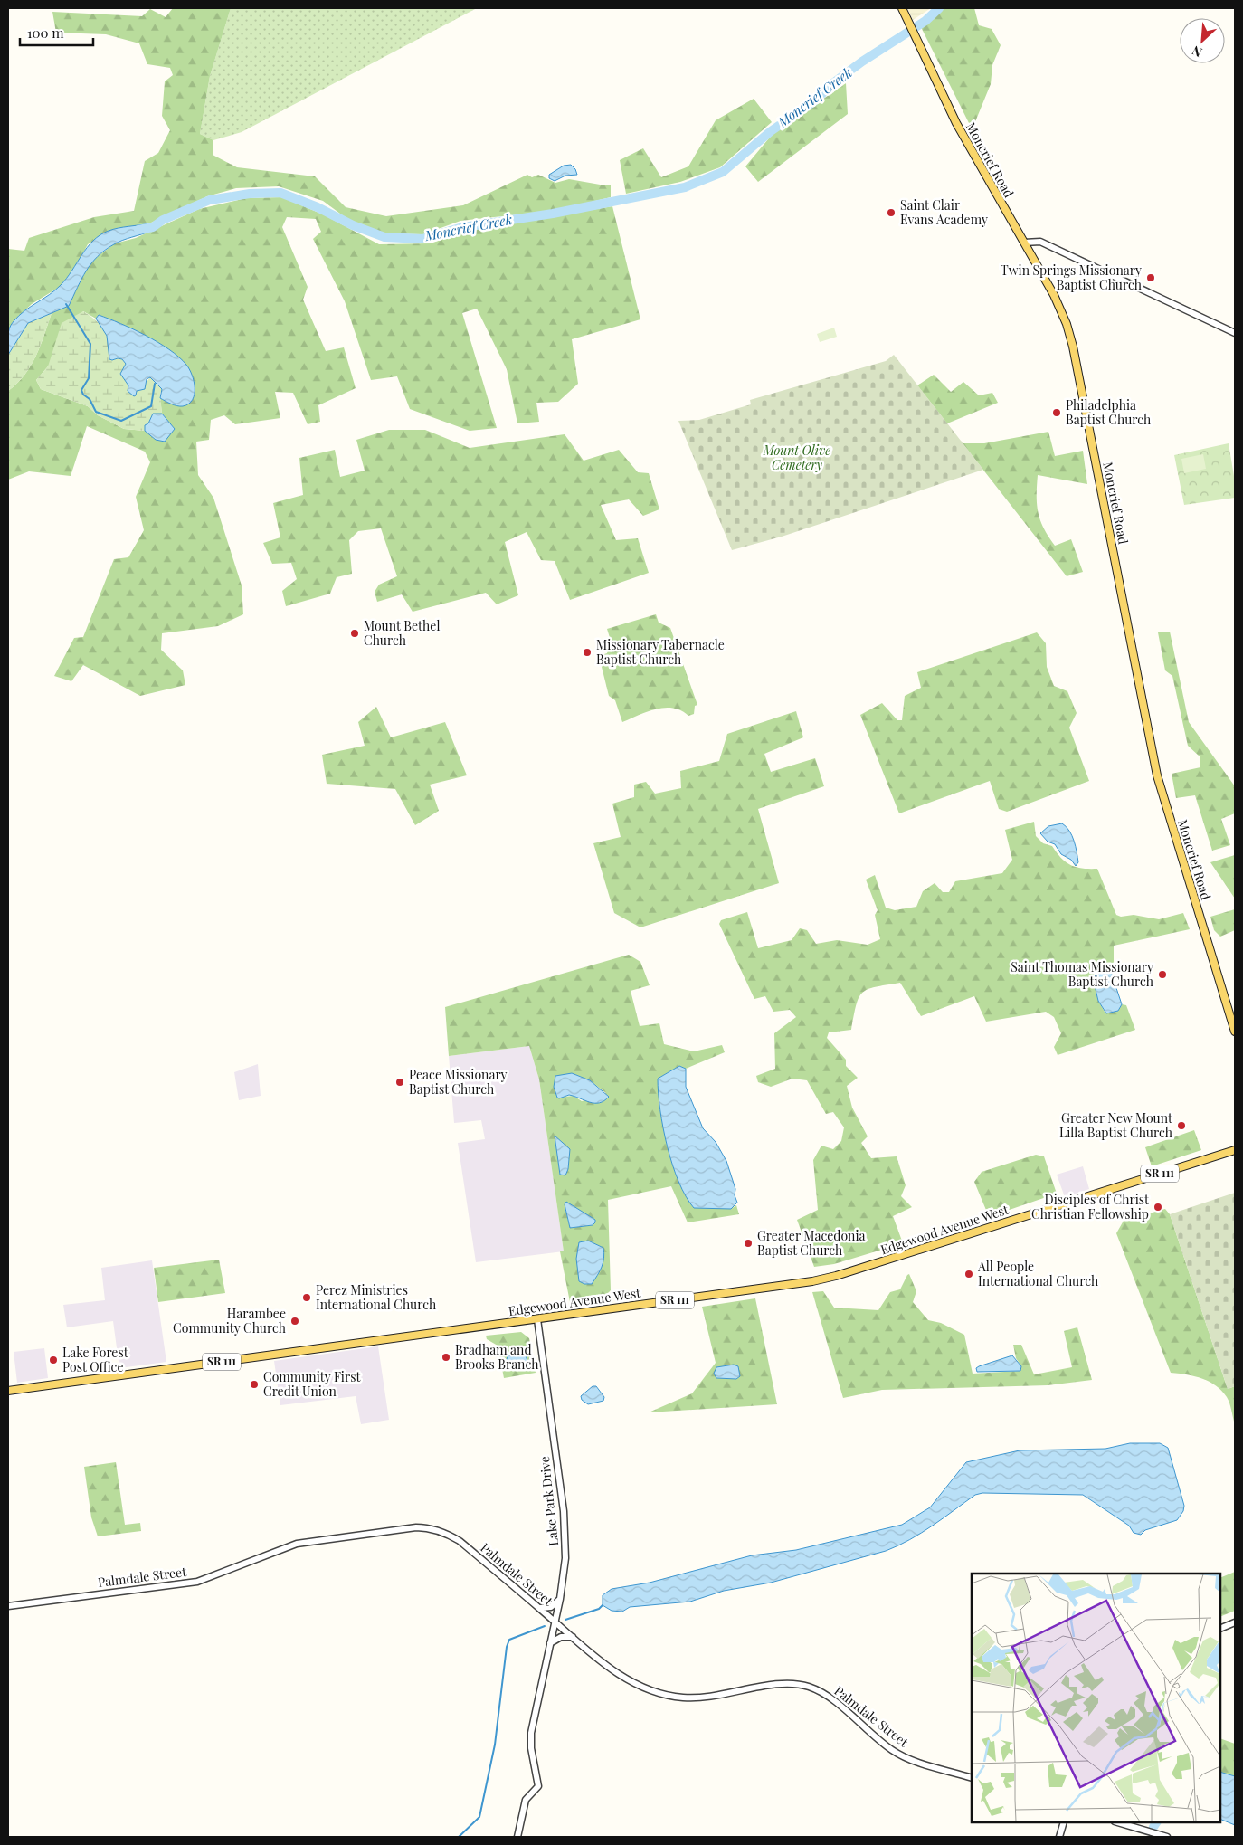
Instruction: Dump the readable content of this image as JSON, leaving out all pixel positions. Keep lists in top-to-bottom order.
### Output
{
  "streets": {
    "main road": ["Moncrief Road", "SR 111", "Edgewood Avenue West"],
    "street": ["Lake Park Drive", "Palmdale Street"]
  },
  "crossings": [
    ["Edgewood Avenue West", "Lake Park Drive"],
    ["Lake Park Drive", "Palmdale Street"]
  ],
  "water": ["Moncrief Creek"],
  "parks": ["Mount Olive Cemetery"],
  "places": [
    "Saint Clair Evans Academy",
    "Twin Springs Missionary Baptist Church",
    "Philadelphia Baptist Church",
    "Mount Bethel Church",
    "Missionary Tabernacle Baptist Church",
    "Saint Thomas Missionary Baptist Church",
    "Peace Missionary Baptist Church",
    "Greater New Mount Lilla Baptist Church",
    "Disciples of Christ Christian Fellowship",
    "Greater Macedonia Baptist Church",
    "All People International Church",
    "Perez Ministries International Church",
    "Harambee Community Church",
    "Bradham and Brooks Branch",
    "Lake Forest Post Office",
    "Community First Credit Union"
  ],
  "scale_bar": "100 m",
  "north": "bottom left"
}
